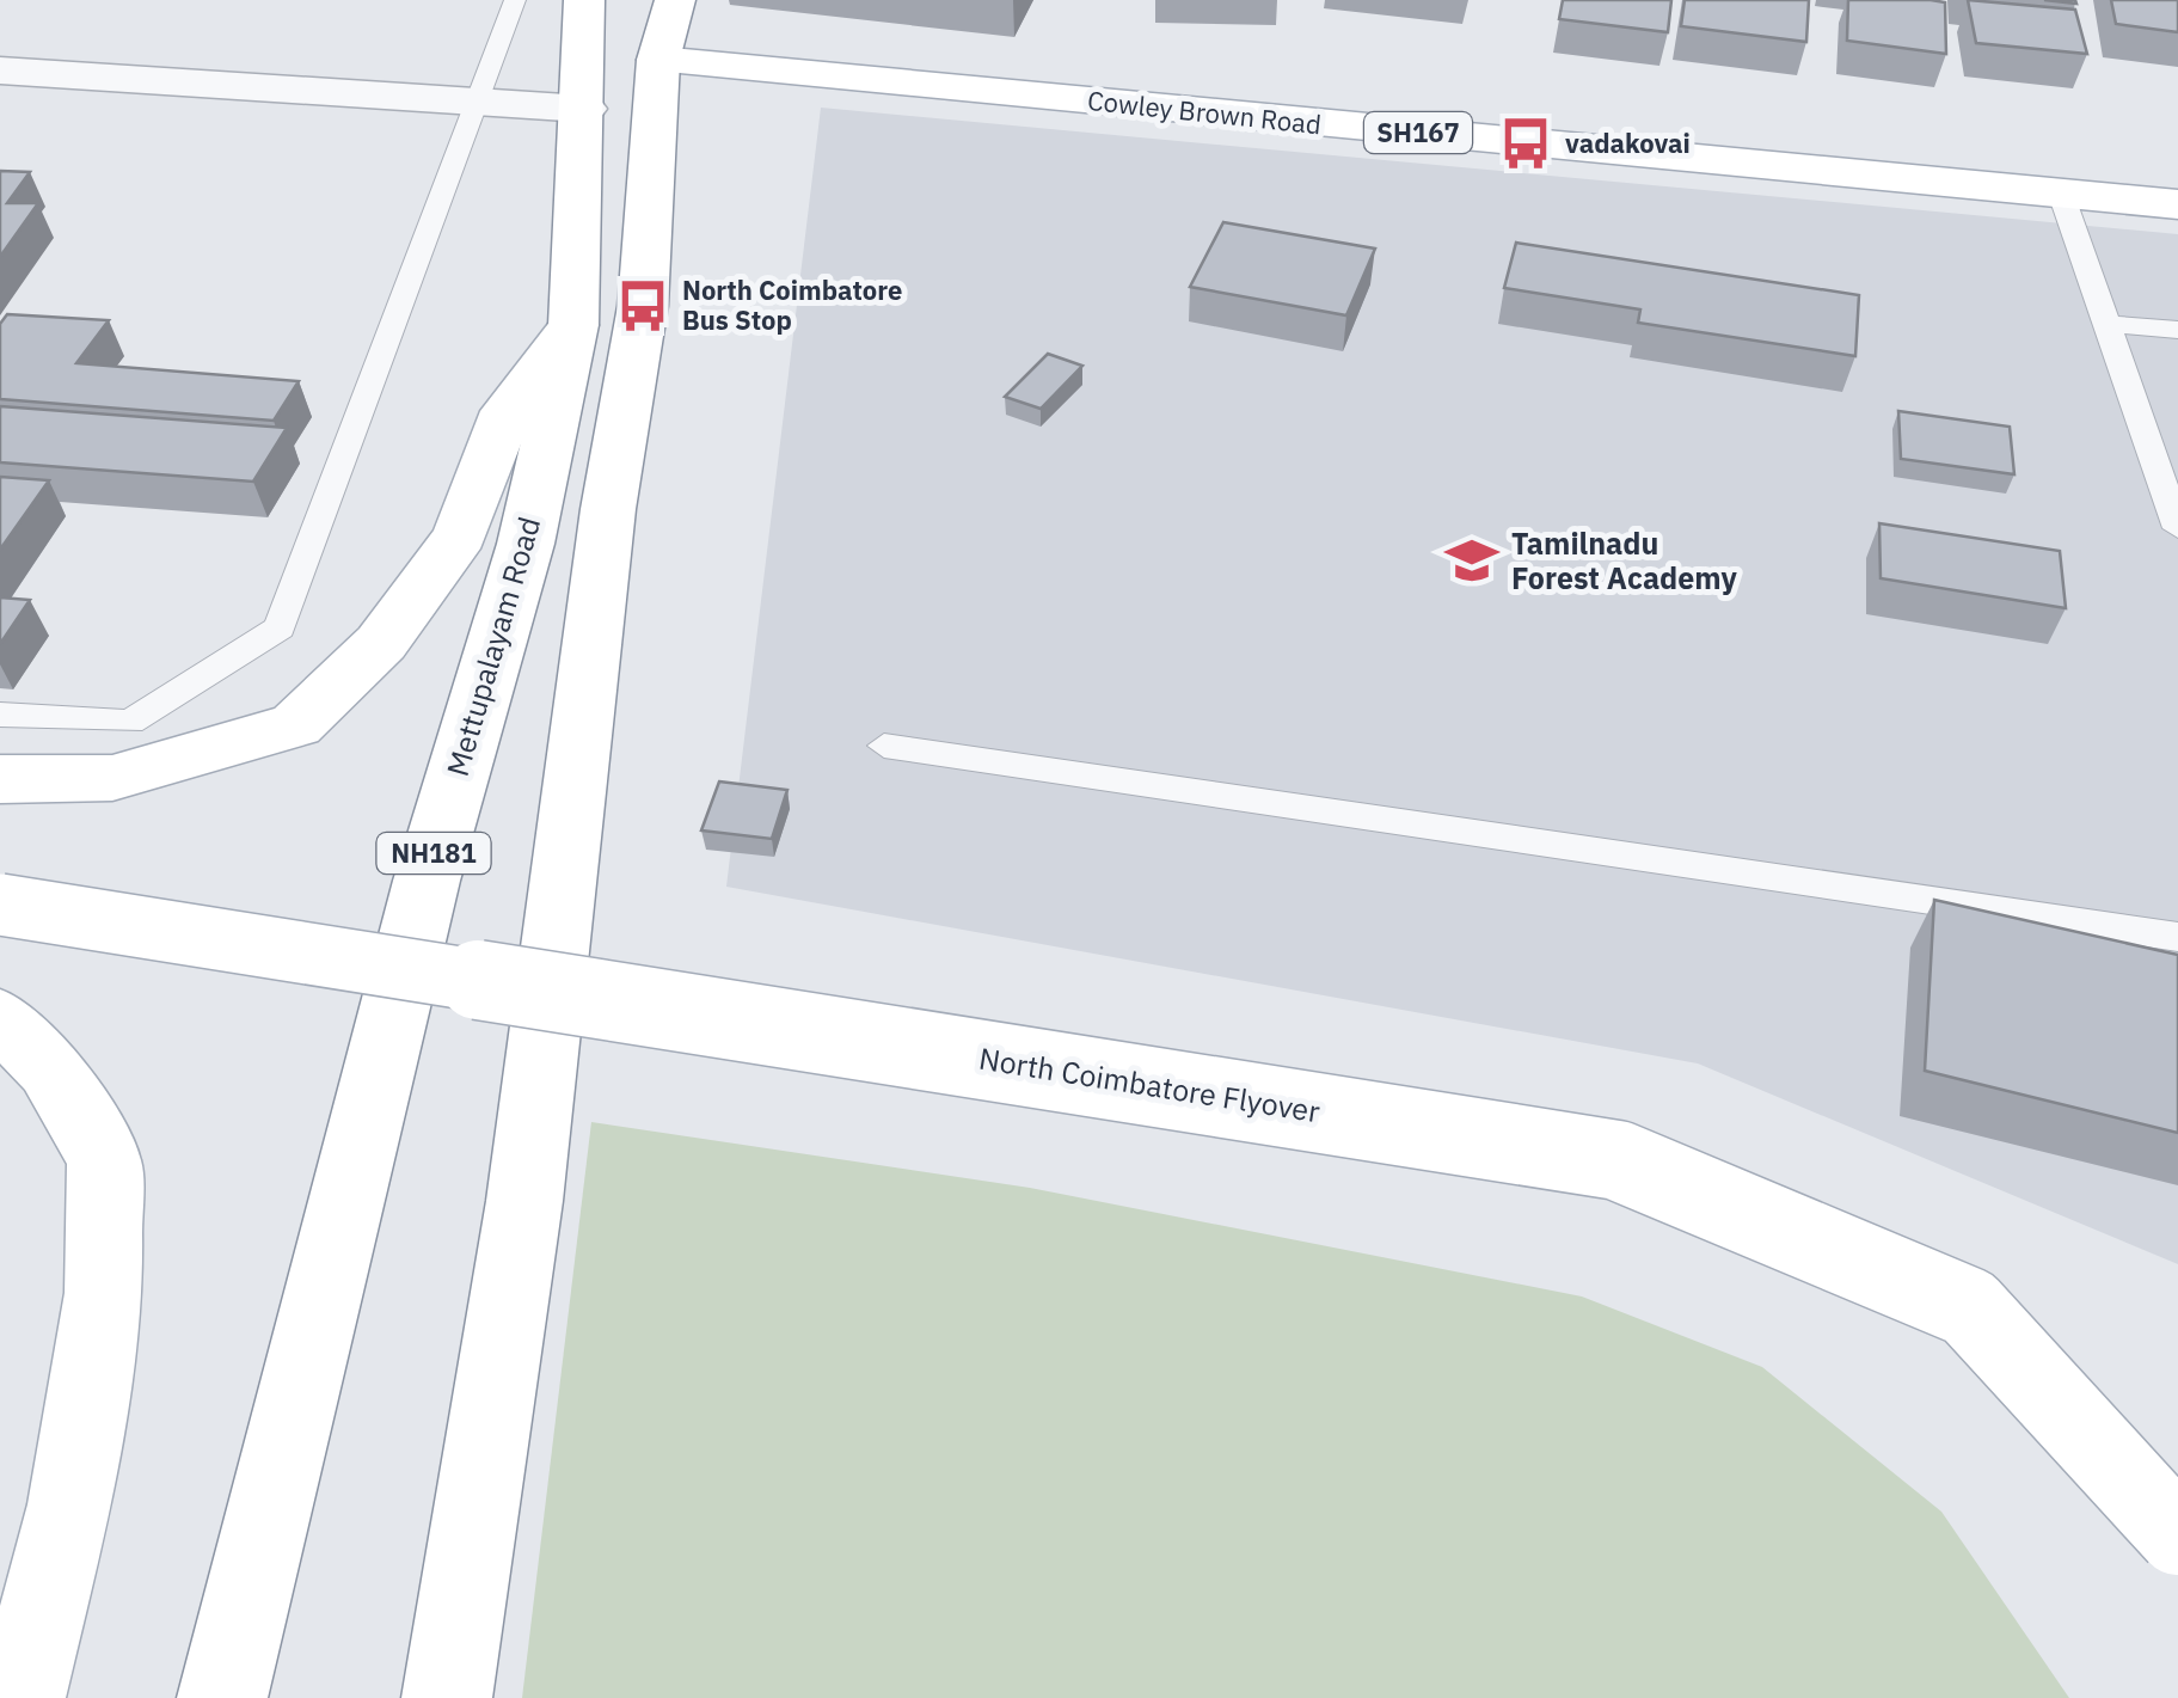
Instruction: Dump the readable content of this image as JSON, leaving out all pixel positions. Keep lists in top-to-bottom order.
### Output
{
  "streets": {
    "main road": [
      "Cowley Brown Road",
      "SH167",
      "Mettupalayam Road",
      "NH181",
      "North Coimbatore Flyover"
    ]
  },
  "places": {
    "bus stop": ["vadakovai", "North Coimbatore Bus Stop"],
    "school or university": ["Tamilnadu Forest Academy"]
  }
}
